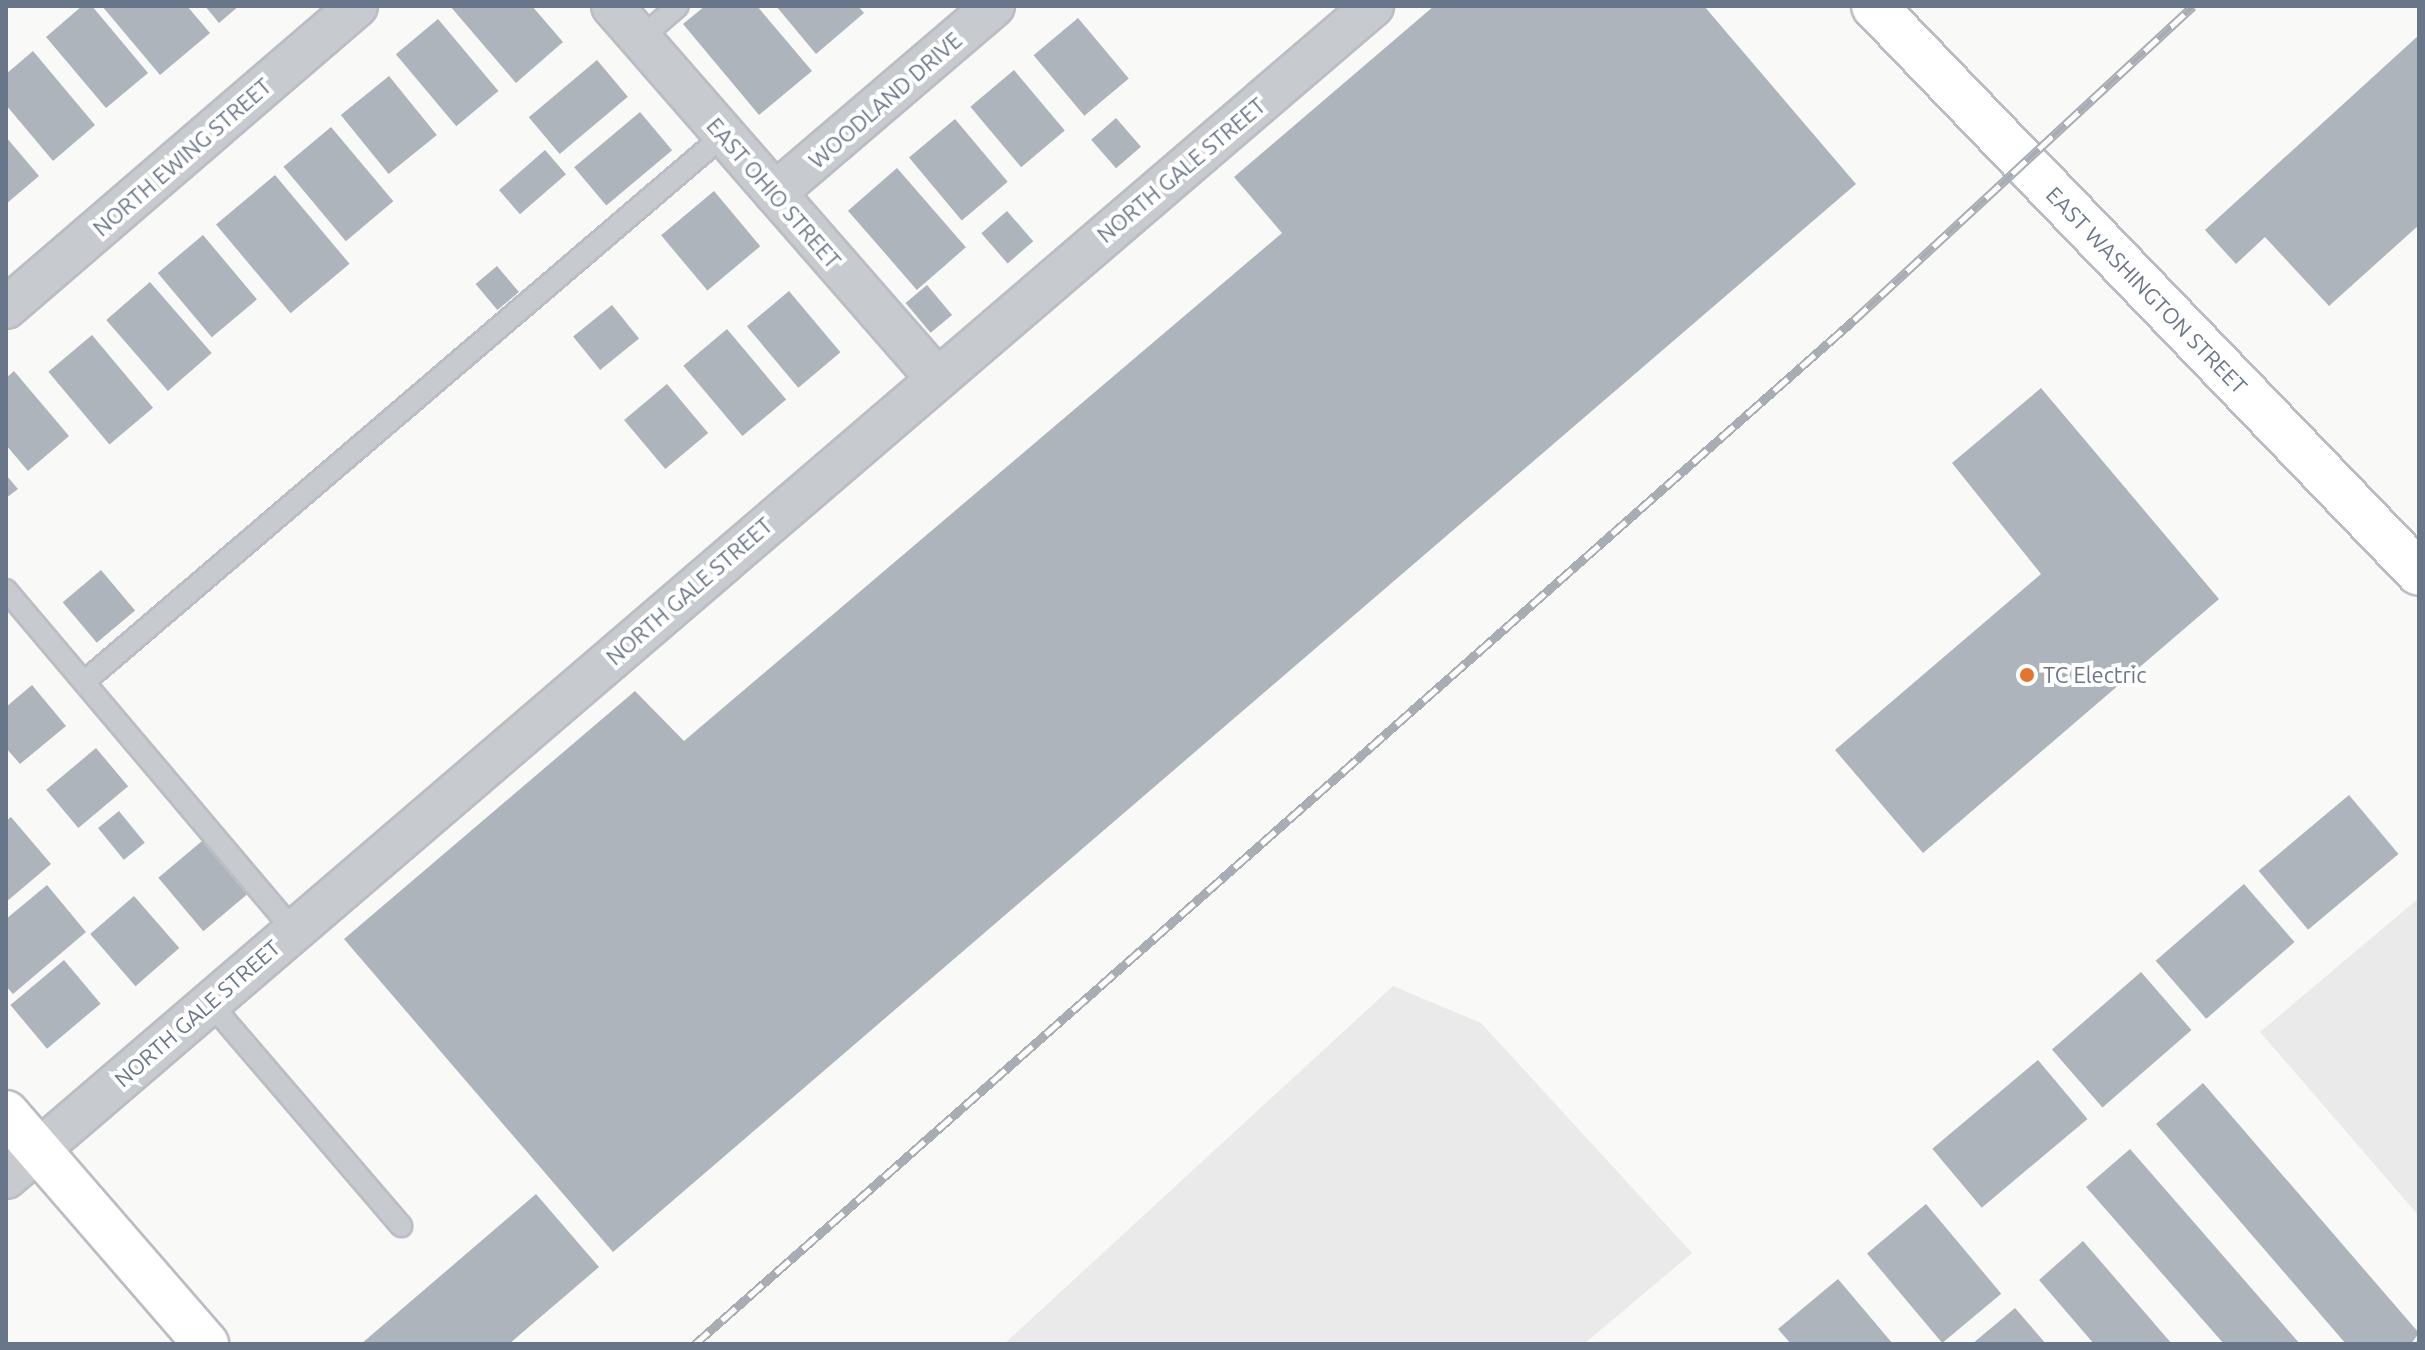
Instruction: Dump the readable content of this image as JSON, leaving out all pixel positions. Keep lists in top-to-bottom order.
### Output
{
  "streets": {
    "main road": ["EAST WASHINGTON STREET"],
    "street": [
      "WOODLAND DRIVE",
      "NORTH EWING STREET",
      "NORTH GALE STREET",
      "EAST OHIO STREET"
    ]
  },
  "crossings": [
    ["WOODLAND DRIVE", "EAST OHIO STREET"],
    ["NORTH GALE STREET", "EAST OHIO STREET"]
  ],
  "places": ["TC Electric"]
}
